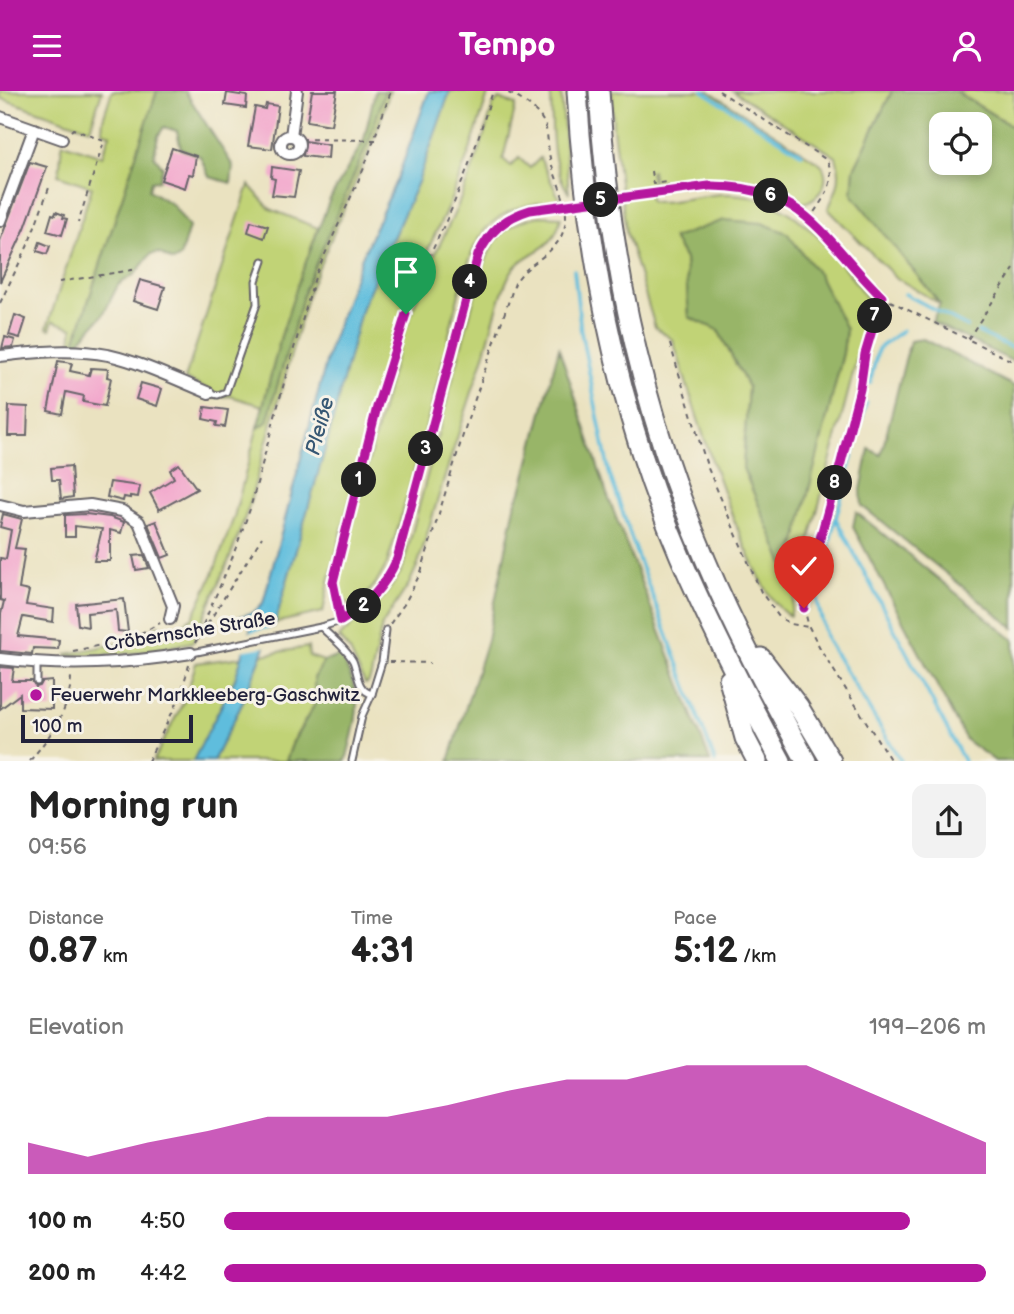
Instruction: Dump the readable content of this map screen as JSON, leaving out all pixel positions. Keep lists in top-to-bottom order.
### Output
{
  "streets": {
    "street": ["Cröbernsche Straße"]
  },
  "water": ["Pleiße"],
  "places": ["Feuerwehr Markkleeberg-Gaschwitz"],
  "scale_bar": "100 m",
  "page": {
    "header": "Tempo",
    "pins": [
      "6",
      "5",
      "4",
      "7",
      "3",
      "1",
      "8",
      "2"
    ],
    "scale": "100 m",
    "heading": ["Morning run", "09:56"],
    "stats": [
      ["Distance", "0.87 km"],
      ["Time", "4:31"],
      ["Pace", "5:12 /km"]
    ],
    "chart": ["Elevation", "199–206 m"],
    "list": [
      {
        "name": "100 m",
        "note": "4:50"
      },
      {
        "name": "200 m",
        "note": "4:42"
      }
    ]
  }
}
